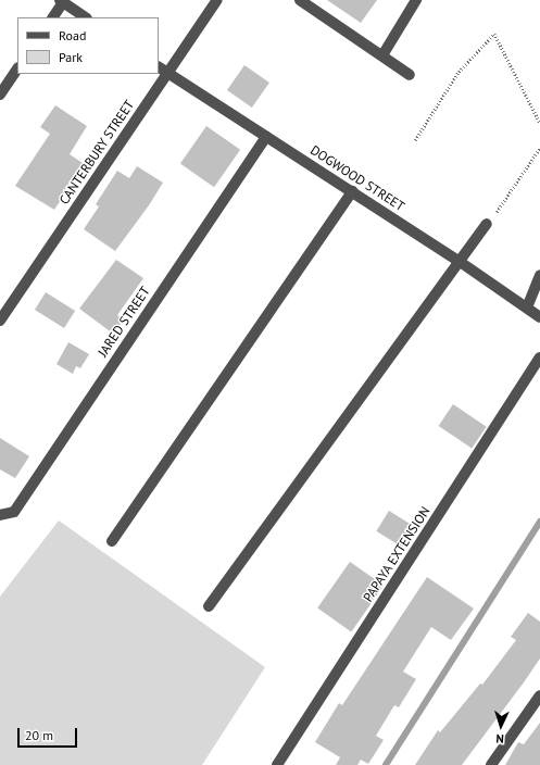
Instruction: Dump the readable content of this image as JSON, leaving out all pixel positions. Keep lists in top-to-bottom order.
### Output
{
  "streets": {
    "street": [
      "CANTERBURY STREET",
      "DOGWOOD STREET",
      "JARED STREET",
      "PAPAYA EXTENSION"
    ]
  },
  "crossings": [
    ["CANTERBURY STREET", "DOGWOOD STREET"],
    ["DOGWOOD STREET", "JARED STREET"]
  ],
  "legend": ["Road", "Park"],
  "scale_bar": "20 m",
  "north": "bottom"
}
